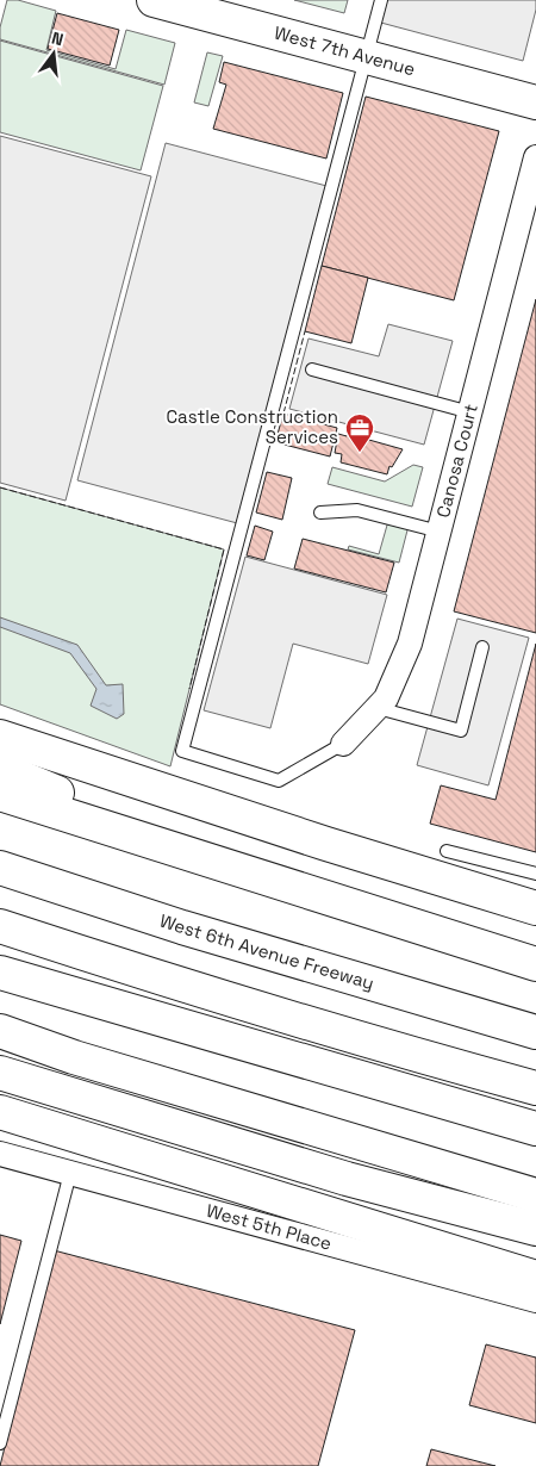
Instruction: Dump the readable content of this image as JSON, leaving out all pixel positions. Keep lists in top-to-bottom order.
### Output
{
  "streets": {
    "main road": ["West 7th Avenue", "West 6th Avenue Freeway"],
    "street": ["Canosa Court", "West 5th Place"]
  },
  "places": {
    "office": ["Castle Construction Services"]
  },
  "north": "top"
}
